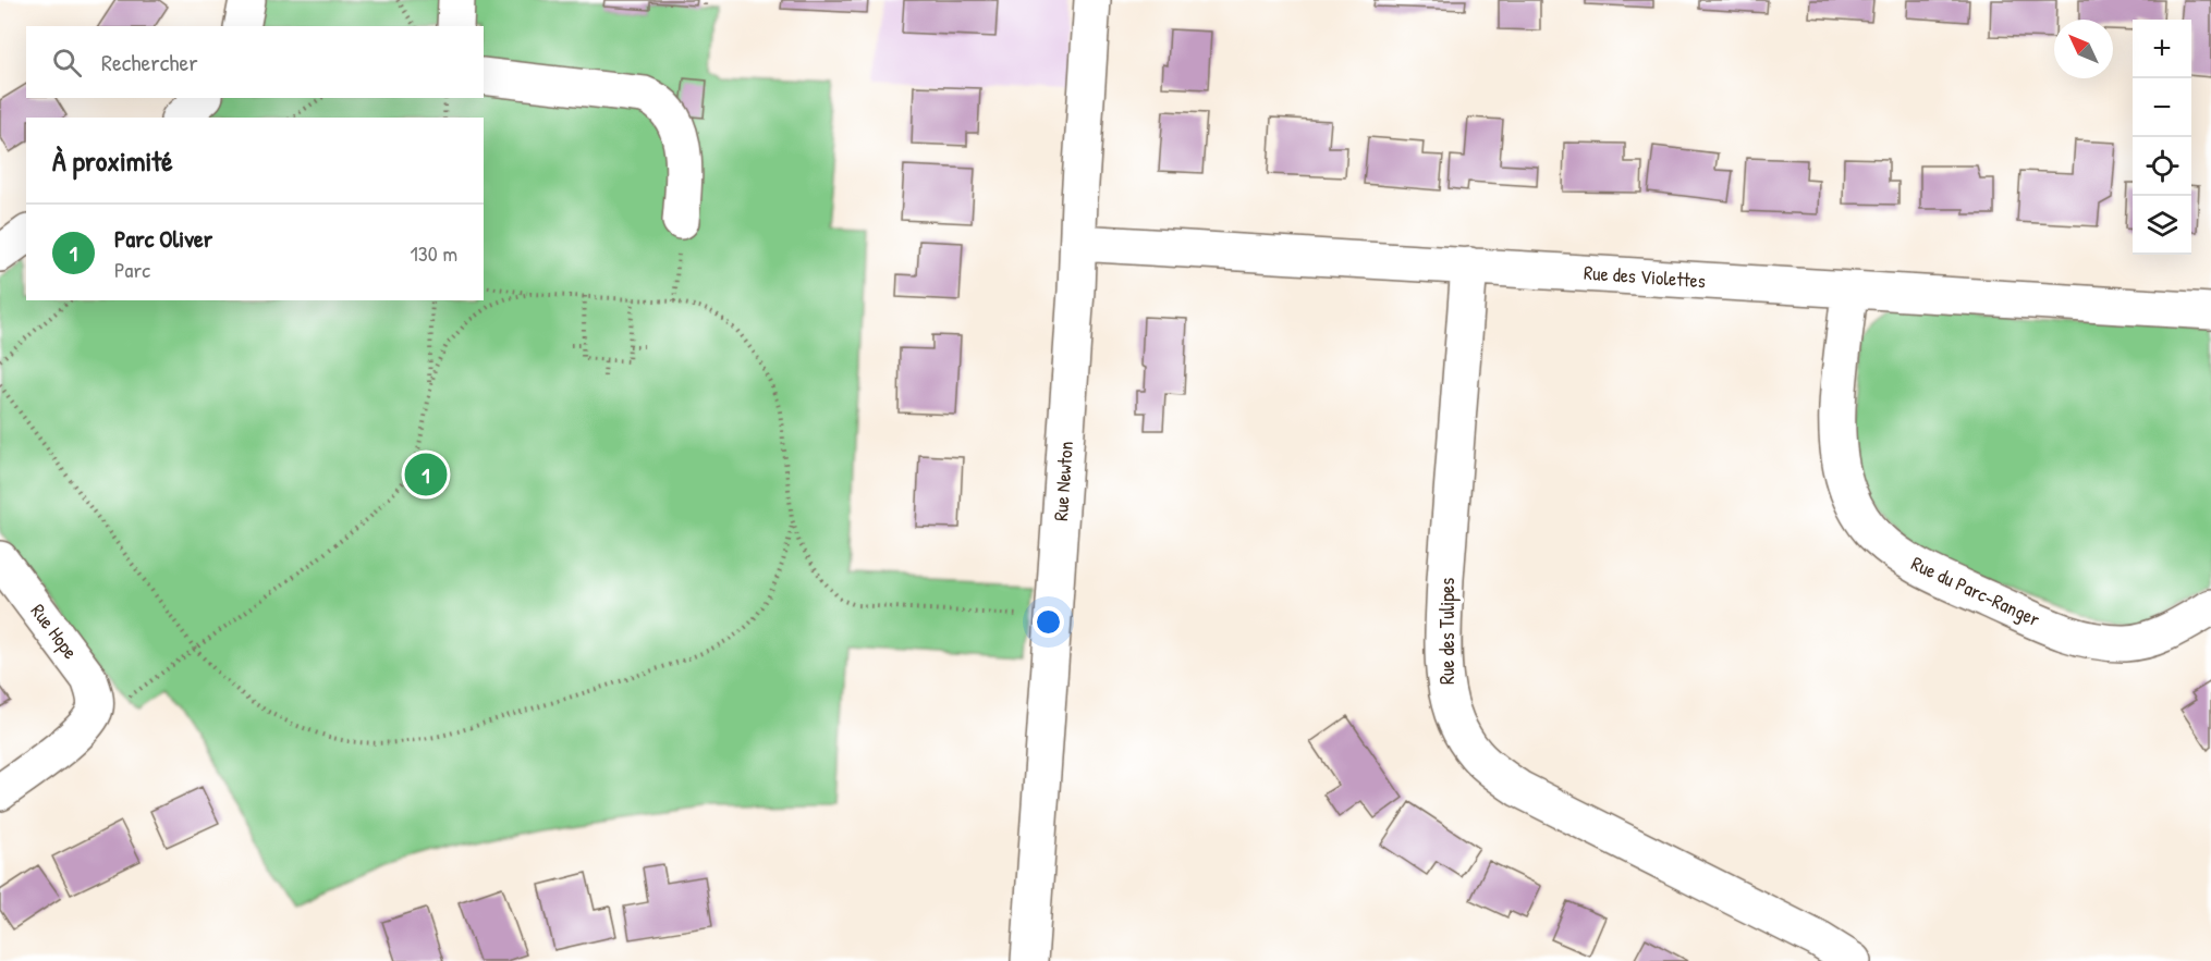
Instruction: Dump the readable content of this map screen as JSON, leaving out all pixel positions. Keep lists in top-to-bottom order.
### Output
{
  "streets": {
    "street": [
      "Rue des Violettes",
      "Rue Newton",
      "Rue du Parc-Ranger",
      "Rue Hope",
      "Rue des Tulipes"
    ]
  },
  "crossings": [
    ["Rue des Violettes", "Rue Newton"],
    ["Rue des Violettes", "Rue du Parc-Ranger"],
    ["Rue des Violettes", "Rue des Tulipes"]
  ],
  "north": "top left",
  "page": {
    "map_buttons": ["+", "−"],
    "search": "Rechercher",
    "heading": "À proximité",
    "list": [
      {
        "mark": "1",
        "name": "Parc Oliver",
        "note": "Parc",
        "value": "130 m"
      }
    ],
    "pins": "1"
  }
}
